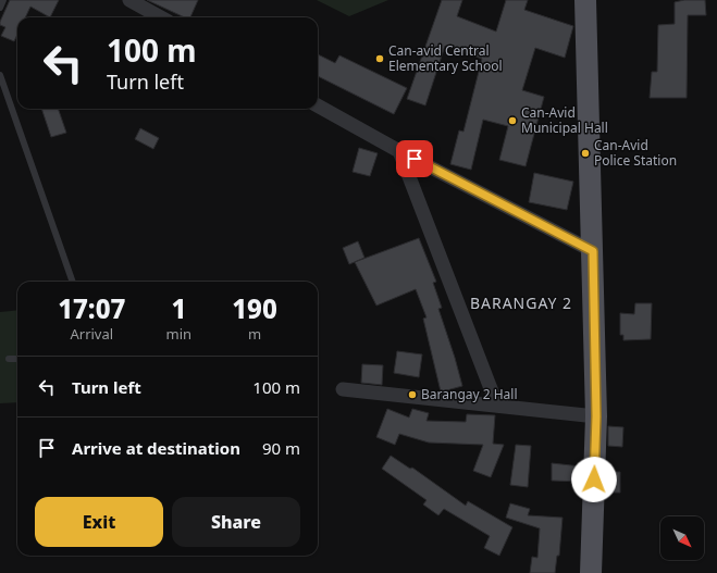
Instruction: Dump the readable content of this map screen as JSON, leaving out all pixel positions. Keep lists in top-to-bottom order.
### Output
{
  "districts": ["BARANGAY 2"],
  "places": [
    "Can-avid Central Elementary School",
    "Can-Avid Municipal Hall",
    "Can-Avid Police Station",
    "Barangay 2 Hall"
  ],
  "north": "bottom right",
  "page": {
    "turn": ["100 m", "Turn left"],
    "eta": [
      "17:07",
      "Arrival",
      "1",
      "min",
      "190",
      "m"
    ],
    "list": [
      {
        "name": "Turn left",
        "value": "100 m"
      },
      {
        "name": "Arrive at destination",
        "value": "90 m"
      }
    ],
    "buttons": ["Exit", "Share"]
  }
}
